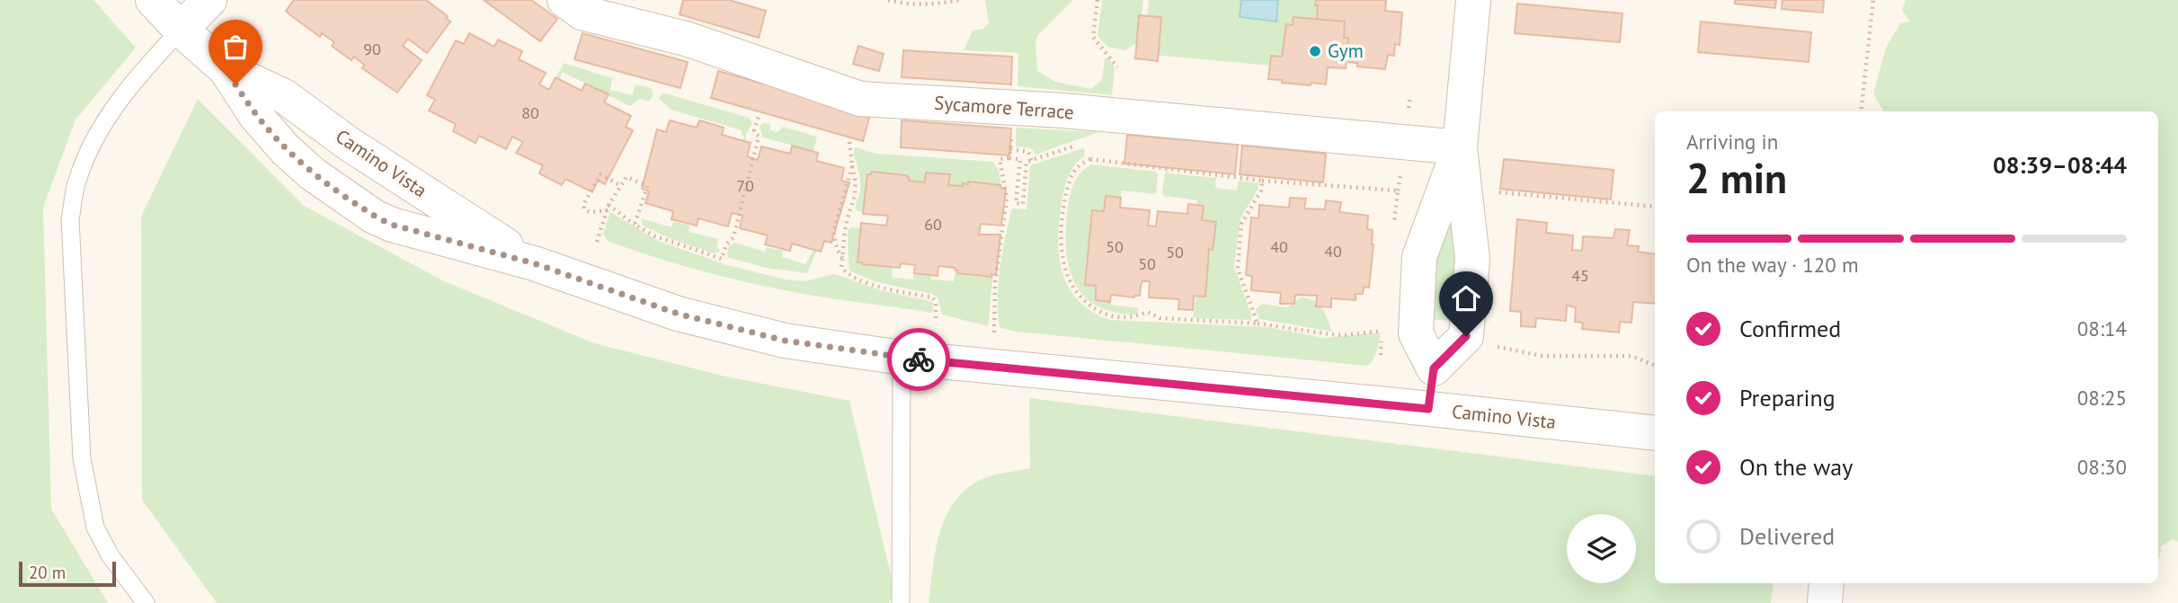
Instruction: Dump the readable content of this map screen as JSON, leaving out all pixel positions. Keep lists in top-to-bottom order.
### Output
{
  "streets": {
    "street": ["Sycamore Terrace", "Camino Vista"]
  },
  "places": ["Gym"],
  "house_numbers": [
    "90",
    "80",
    "70",
    "60",
    "50",
    "40",
    "40",
    "50",
    "50",
    "45"
  ],
  "scale_bar": "20 m",
  "page": {
    "heading": ["2 min", "Arriving in", "08:39–08:44"],
    "bar": "On the way · 120 m",
    "list": [
      ["Confirmed", "08:14"],
      ["Preparing", "08:25"],
      ["On the way", "08:30"],
      "Delivered"
    ],
    "scale": "20 m"
  }
}
